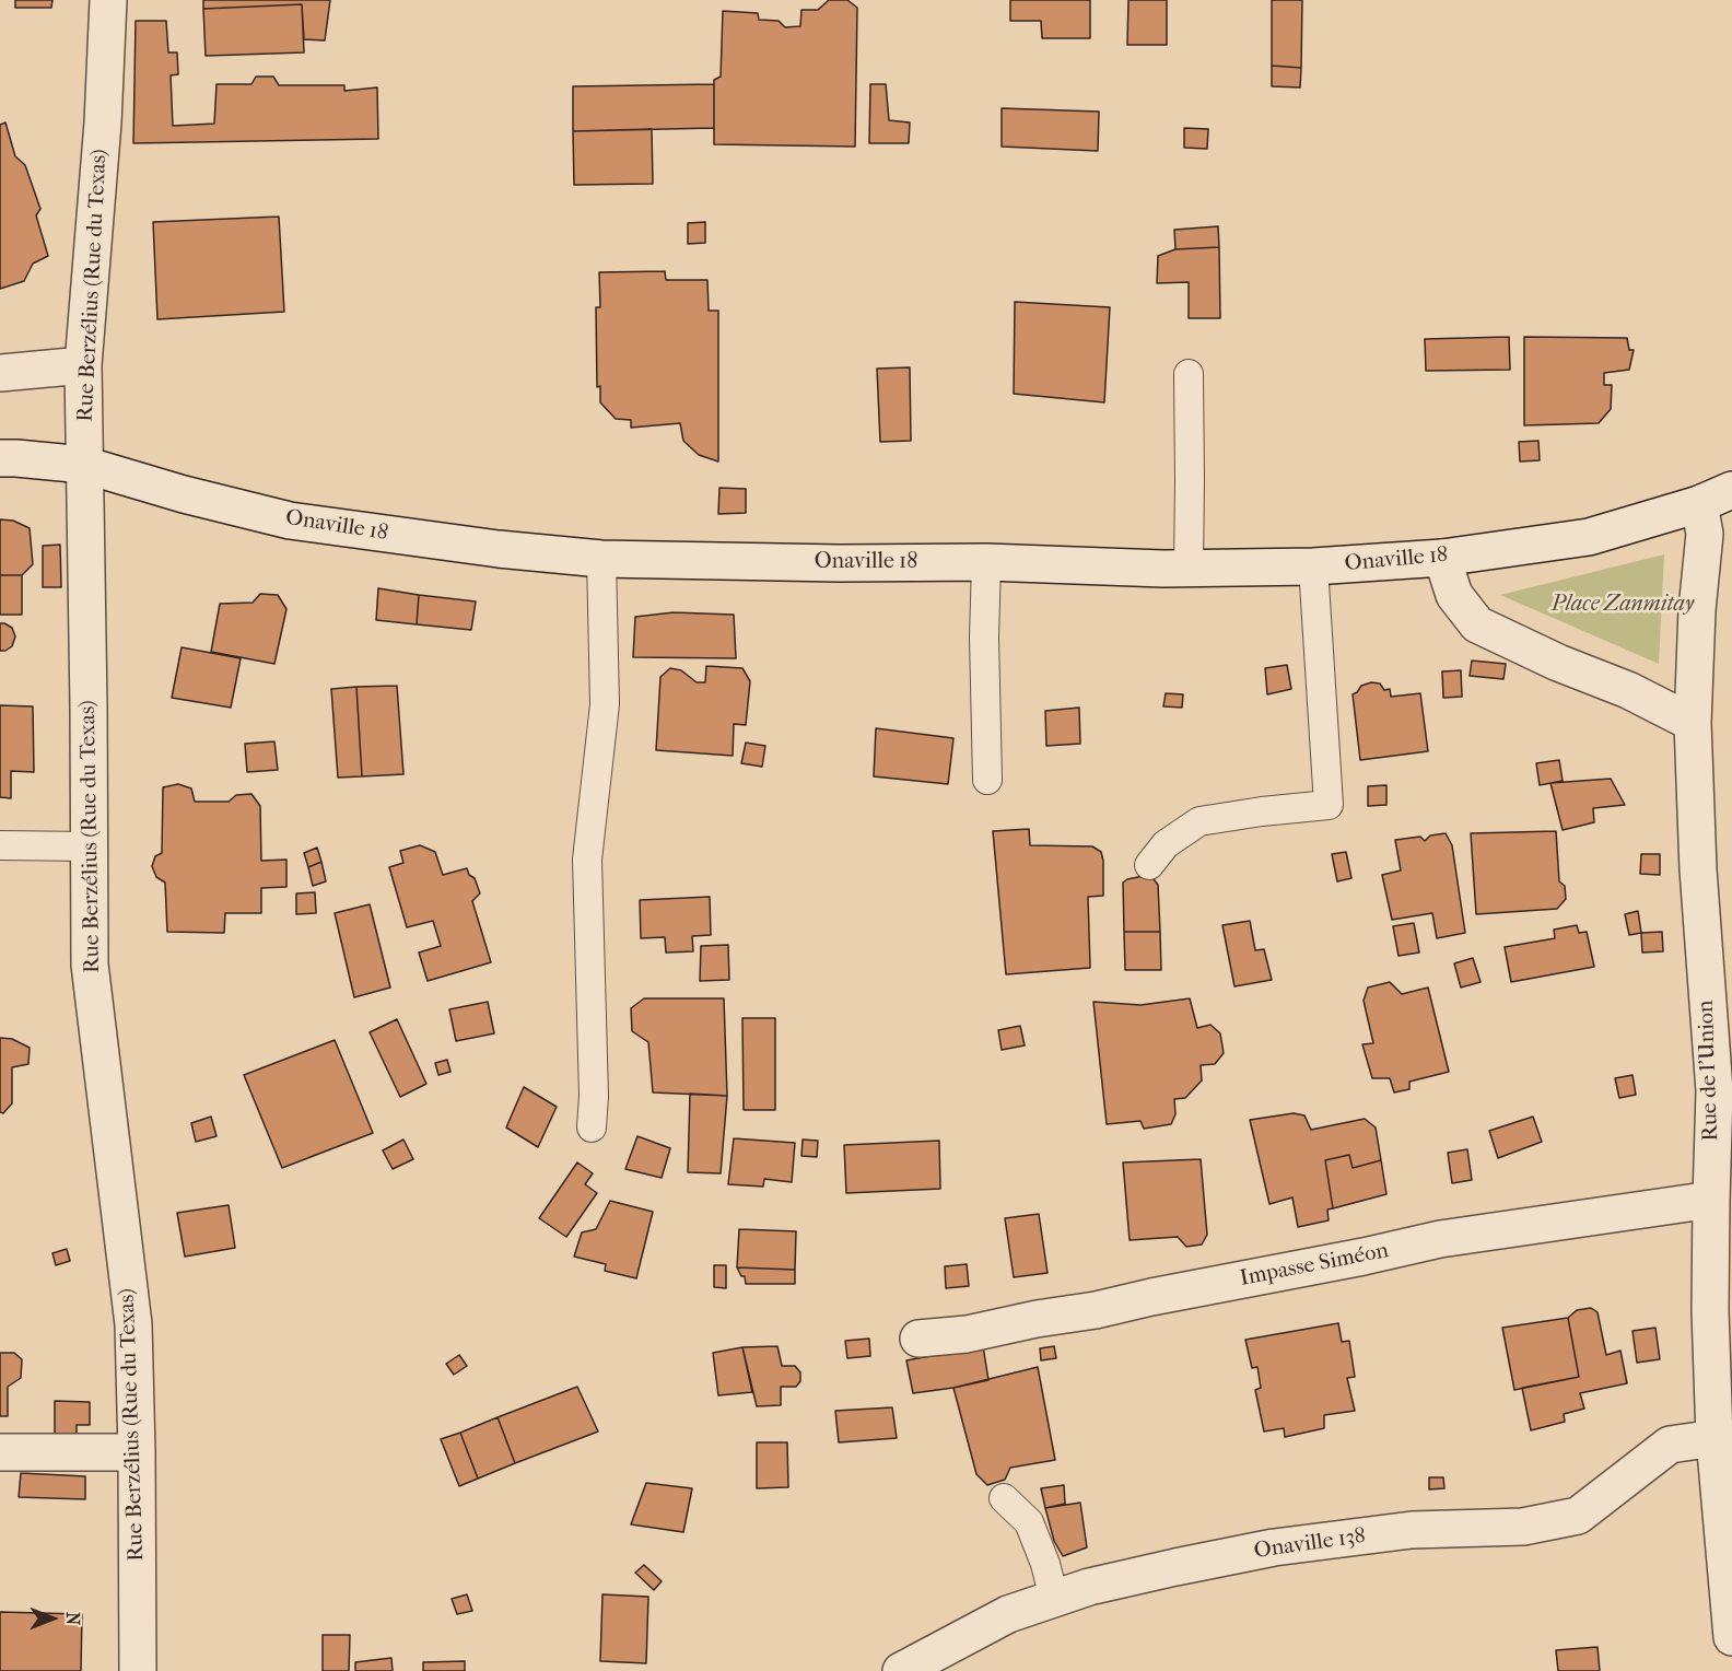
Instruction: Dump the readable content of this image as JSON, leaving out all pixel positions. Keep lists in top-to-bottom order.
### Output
{
  "streets": {
    "street": [
      "Rue Berzélius (Rue du Texas)",
      "Onaville 18",
      "Rue de l'Union",
      "Impasse Siméon",
      "Onaville 138"
    ]
  },
  "crossings": [
    ["Rue Berzélius (Rue du Texas)", "Onaville 18"],
    ["Onaville 18", "Rue de l'Union"],
    ["Rue de l'Union", "Impasse Siméon"],
    ["Rue de l'Union", "Onaville 138"]
  ],
  "parks": ["Place Zanmitay"],
  "north": "right"
}
